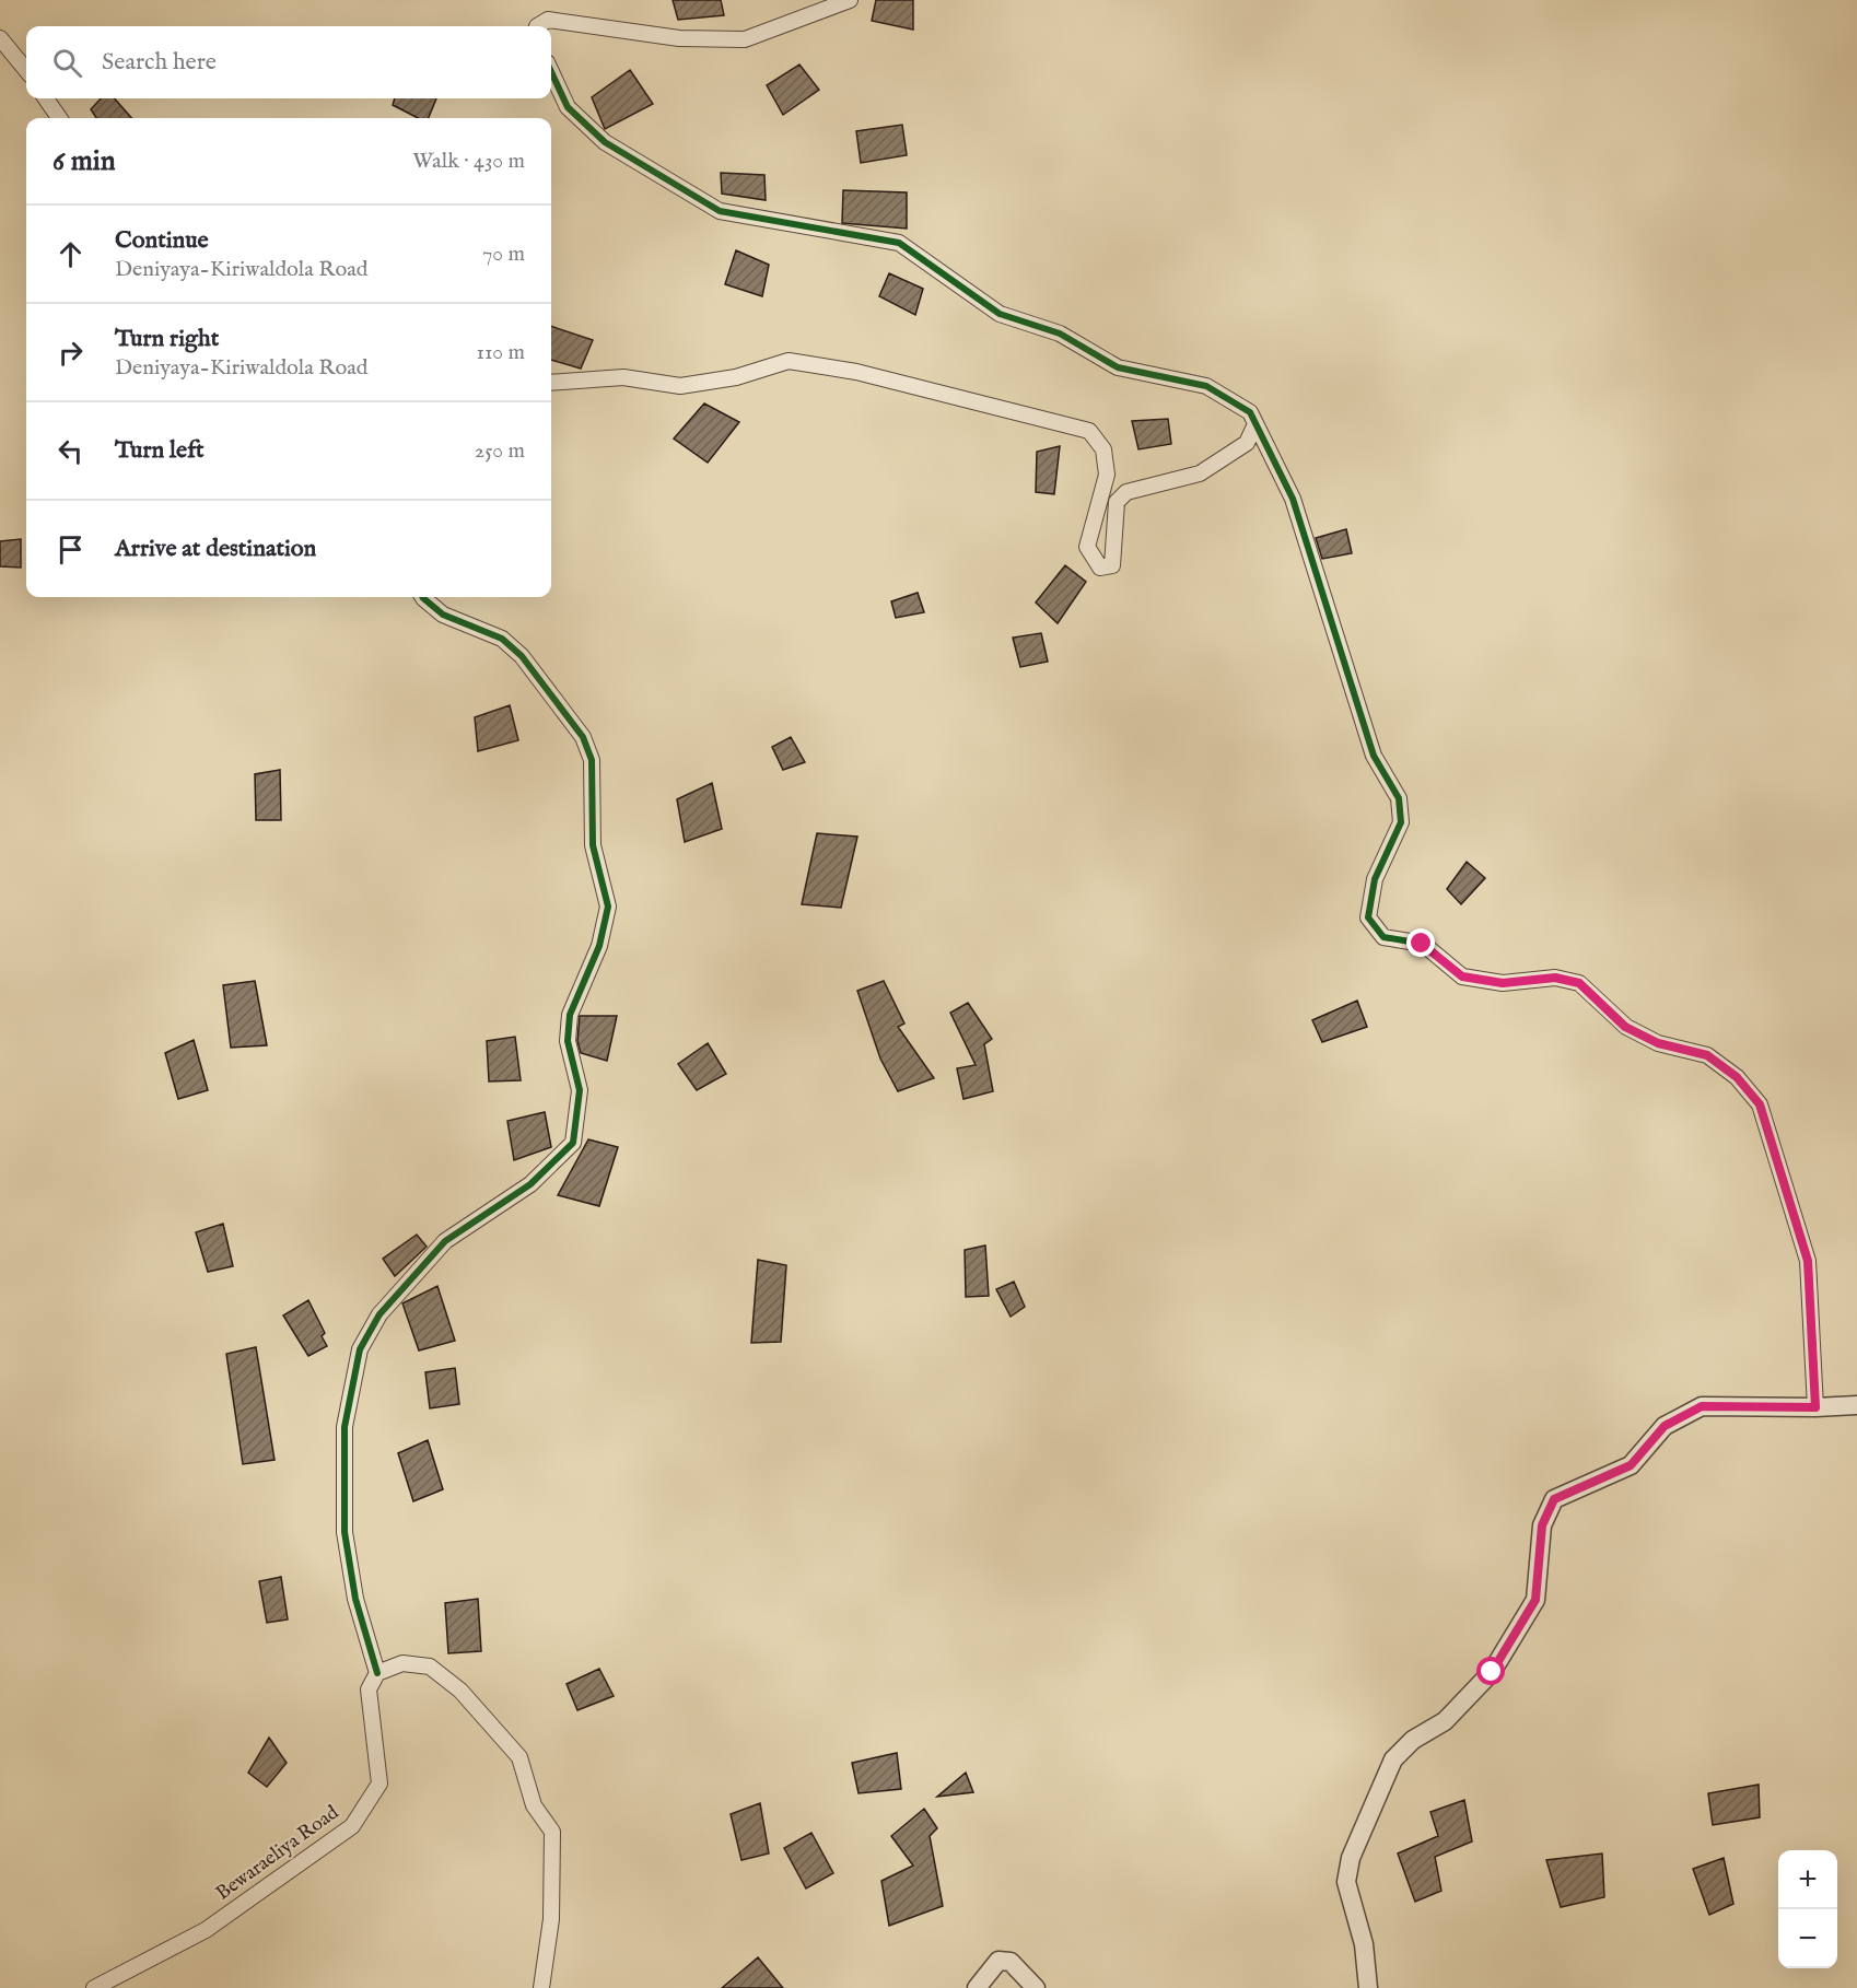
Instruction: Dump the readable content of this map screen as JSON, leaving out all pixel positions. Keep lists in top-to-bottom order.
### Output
{
  "streets": {
    "street": ["Bewaraeliya Road"]
  },
  "page": {
    "search": "Search here",
    "heading": ["6 min", "Walk · 430 m"],
    "list": [
      ["Continue", "Deniyaya-Kiriwaldola Road", "70 m"],
      ["Turn right", "Deniyaya-Kiriwaldola Road", "110 m"],
      ["Turn left", "250 m"],
      "Arrive at destination"
    ],
    "map_buttons": ["+", "−"]
  }
}
